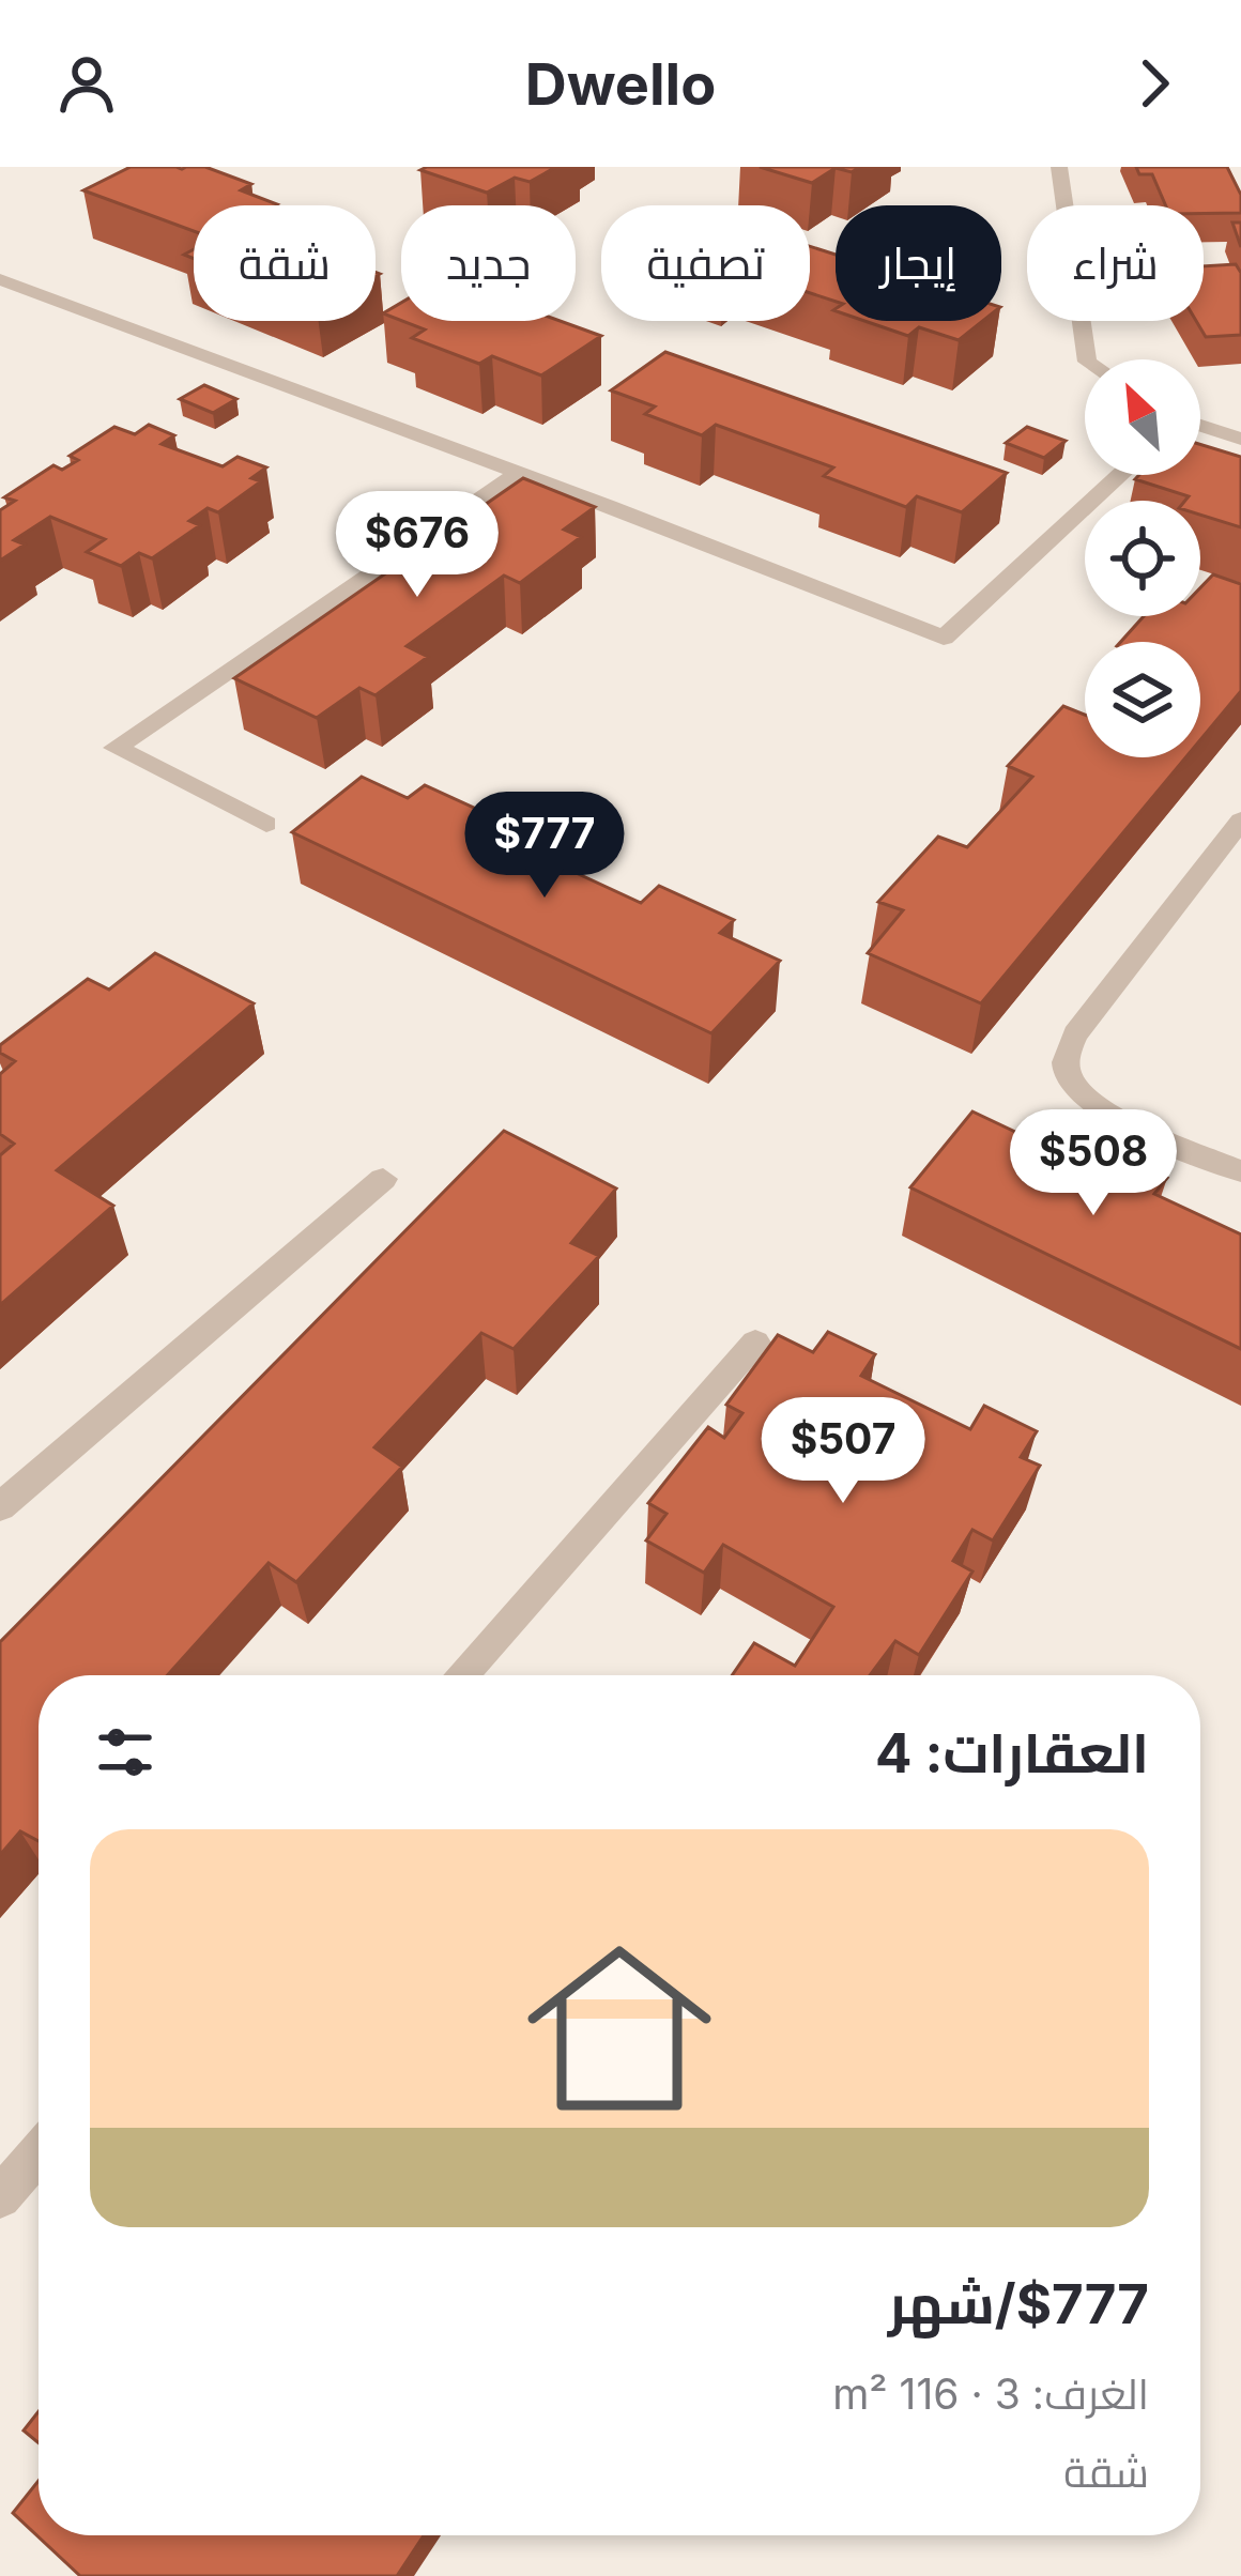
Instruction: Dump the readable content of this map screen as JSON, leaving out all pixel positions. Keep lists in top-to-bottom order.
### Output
{
  "north": "top left",
  "page": {
    "header": "Dwello",
    "chip": [
      "شراء",
      "إيجار",
      "تصفية",
      "جديد",
      "شقة"
    ],
    "price": [
      "$676",
      "$777",
      "$508",
      "$507"
    ],
    "heading": "العقارات: 4",
    "list": [
      {
        "name": "$777/شهر",
        "note": "الغرف: 3 · 116 m² · شقة"
      }
    ]
  }
}
